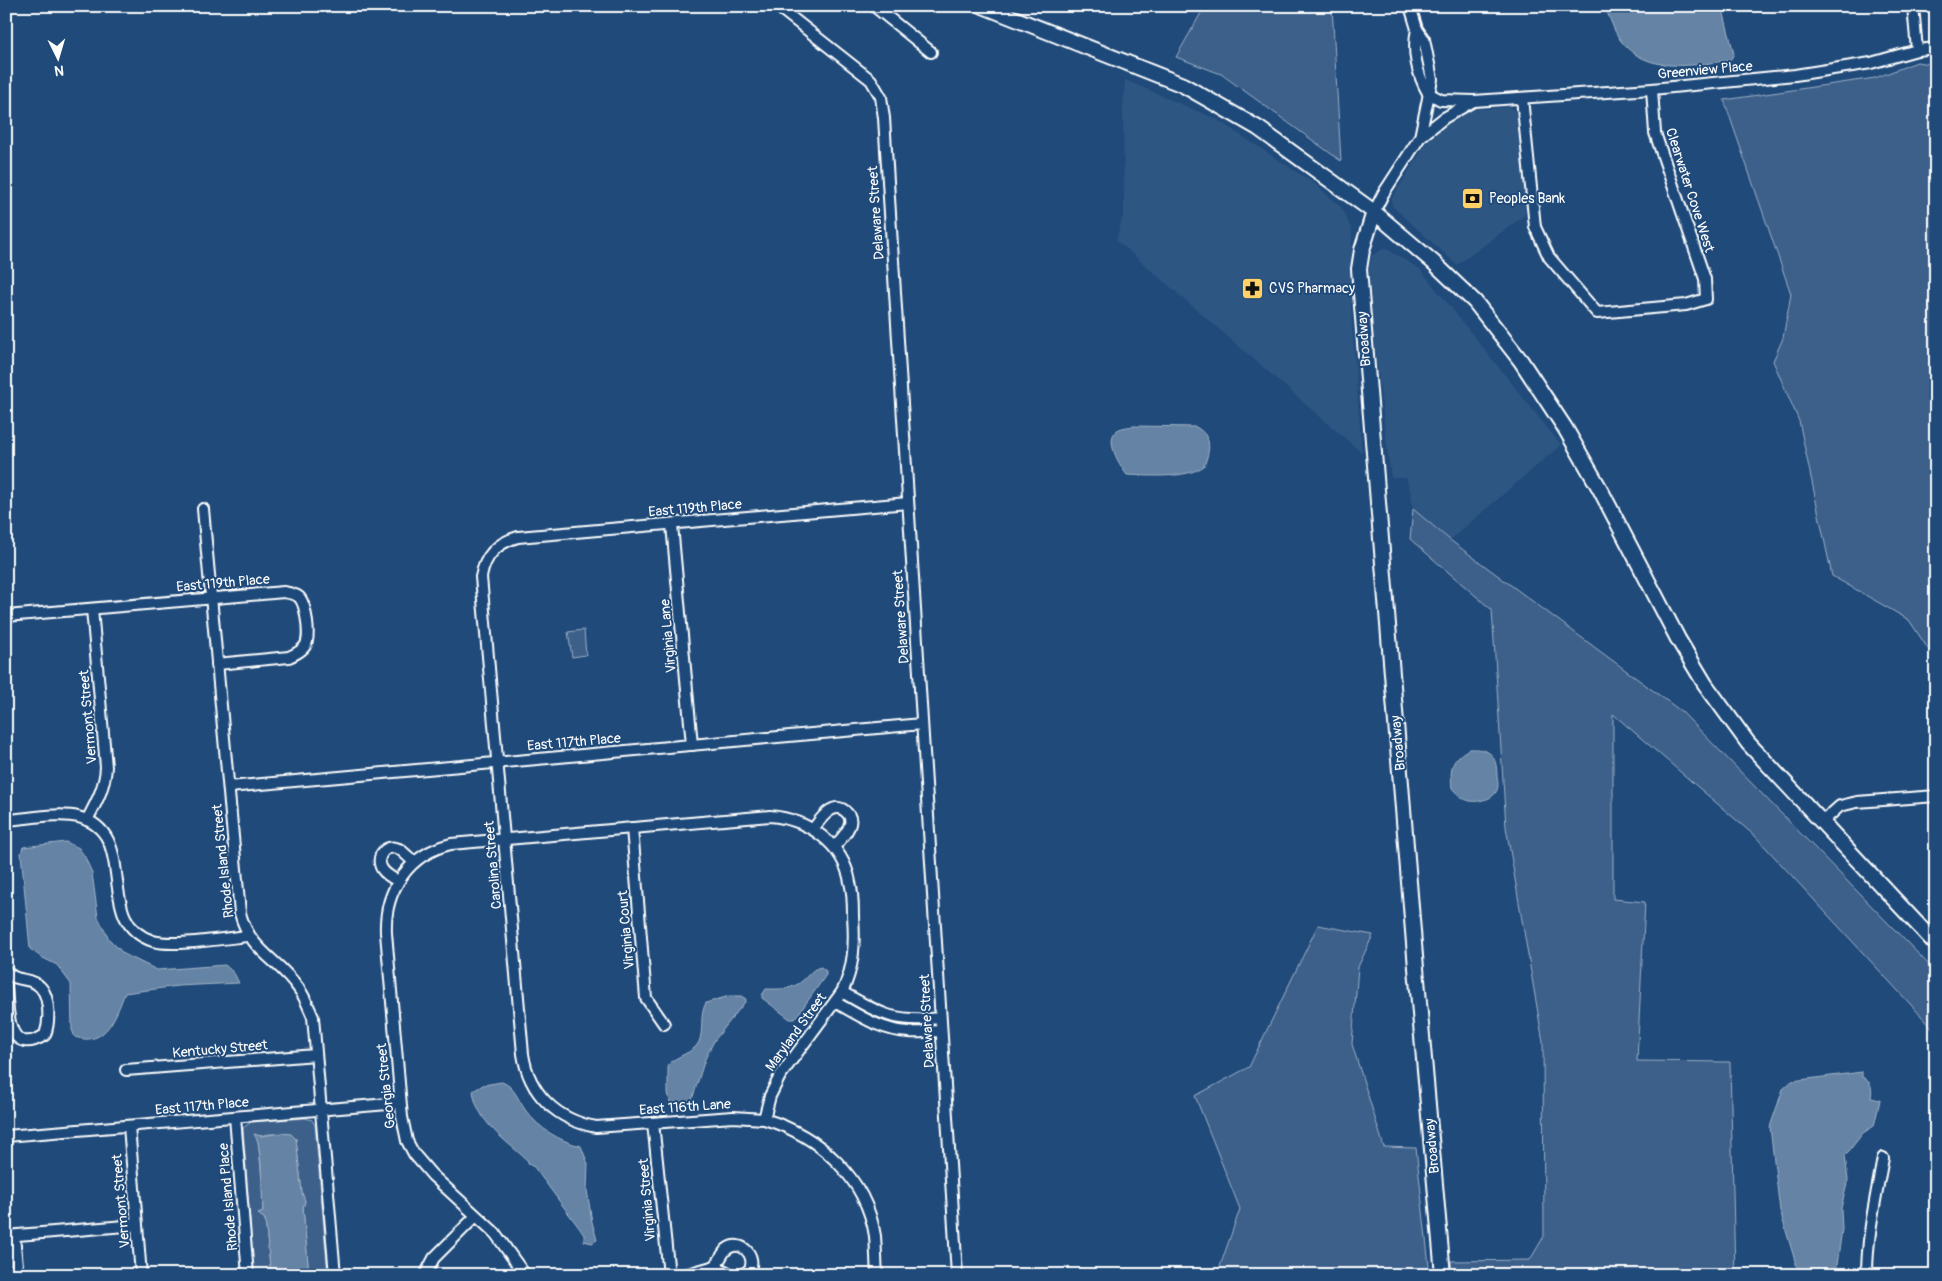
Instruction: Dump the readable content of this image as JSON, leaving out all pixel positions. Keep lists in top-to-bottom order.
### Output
{
  "streets": {
    "main road": ["Broadway"],
    "street": [
      "Greenview Place",
      "Clearwater Cove West",
      "Delaware Street",
      "East 119th Place",
      "Virginia Lane",
      "Vermont Street",
      "East 117th Place",
      "Rhode Island Street",
      "Carolina Street",
      "Virginia Court",
      "Maryland Street",
      "Kentucky Street",
      "Georgia Street",
      "East 116th Lane",
      "Rhode Island Place",
      "Virginia Street"
    ]
  },
  "crossings": [
    ["Greenview Place", "Clearwater Cove West"],
    ["Delaware Street", "East 119th Place"],
    ["Delaware Street", "East 117th Place"],
    ["East 119th Place", "Virginia Lane"],
    ["East 119th Place", "Vermont Street"],
    ["East 119th Place", "Rhode Island Street"],
    ["East 119th Place", "Carolina Street"],
    ["Virginia Lane", "East 117th Place"],
    ["Vermont Street", "East 117th Place"],
    ["East 117th Place", "Rhode Island Street"],
    ["East 117th Place", "Carolina Street"],
    ["East 117th Place", "Georgia Street"],
    ["East 117th Place", "Rhode Island Place"],
    ["Rhode Island Street", "Kentucky Street"],
    ["Carolina Street", "Georgia Street"],
    ["Carolina Street", "East 116th Lane"],
    ["Virginia Court", "Maryland Street"],
    ["Maryland Street", "East 116th Lane"],
    ["East 116th Lane", "Virginia Street"]
  ],
  "places": {
    "bank": ["Peoples Bank"],
    "pharmacy": ["CVS Pharmacy"]
  },
  "north": "bottom"
}
